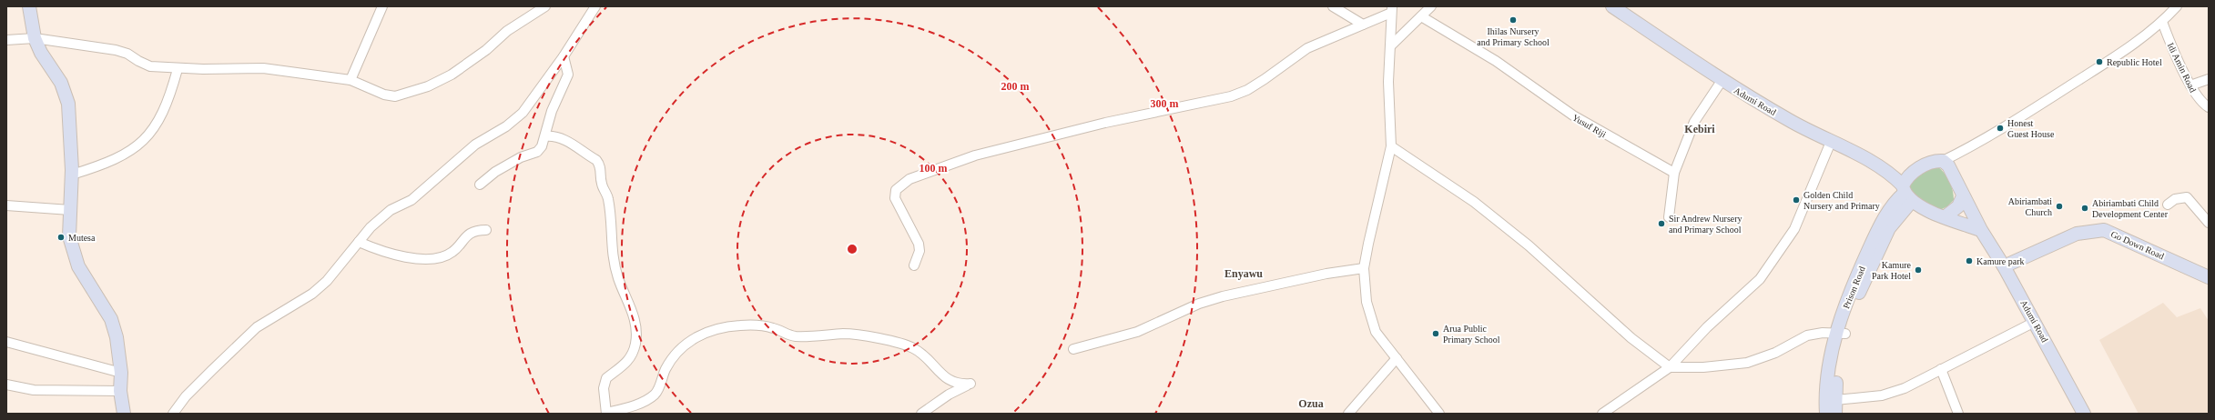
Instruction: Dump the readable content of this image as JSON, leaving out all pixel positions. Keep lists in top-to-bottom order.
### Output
{
  "streets": {
    "main road": ["Adumi Road", "Go Down Road", "Prison Road"],
    "street": ["Idi Amin Road", "Yusuf Riji"]
  },
  "crossings": [
    ["Adumi Road", "Go Down Road"],
    ["Adumi Road", "Prison Road"]
  ],
  "districts": ["Kebiri", "Enyawu", "Ozua"],
  "places": [
    "Ihilas Nursery and Primary School",
    "Republic Hotel",
    "Honest Guest House",
    "Golden Child Nursery and Primary",
    "Abiriambati Church",
    "Abiriambati Child Development Center",
    "Sir Andrew Nursery and Primary School",
    "Mutesa",
    "Kamure park",
    "Kamure Park Hotel",
    "Arua Public Primary School"
  ],
  "rings": ["200 m", "300 m", "100 m"]
}
